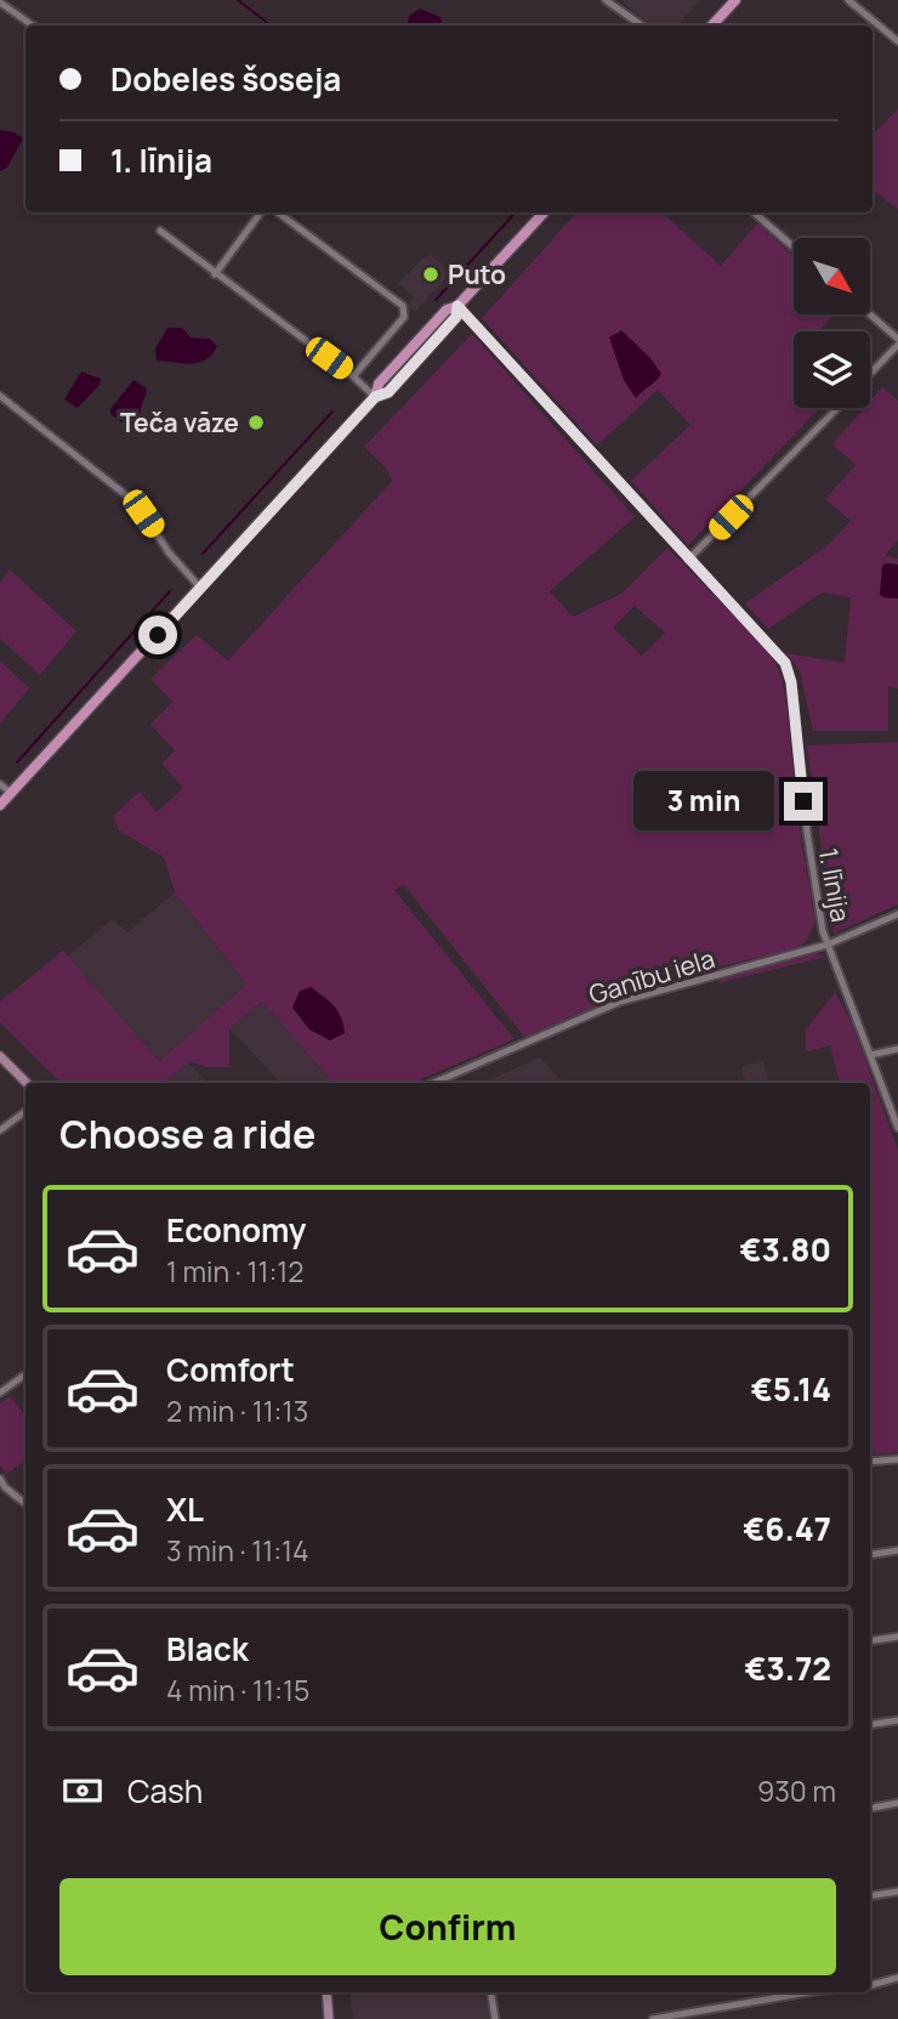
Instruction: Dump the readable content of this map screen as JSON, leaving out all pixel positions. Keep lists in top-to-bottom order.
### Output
{
  "streets": {
    "street": ["1. līnija", "Ganību iela"]
  },
  "crossings": [
    ["1. līnija", "Ganību iela"]
  ],
  "places": ["Puto", "Teča vāze"],
  "north": "bottom right",
  "page": {
    "banner": ["Dobeles šoseja", "1. līnija"],
    "bubble": "3 min",
    "heading": "Choose a ride",
    "list": [
      {
        "name": "Economy",
        "note": "1 min · 11:12",
        "value": "€3.80"
      },
      {
        "name": "Comfort",
        "note": "2 min · 11:13",
        "value": "€5.14"
      },
      {
        "name": "XL",
        "note": "3 min · 11:14",
        "value": "€6.47"
      },
      {
        "name": "Black",
        "note": "4 min · 11:15",
        "value": "€3.72"
      }
    ],
    "pay": ["Cash", "930 m"],
    "buttons": "Confirm"
  }
}
